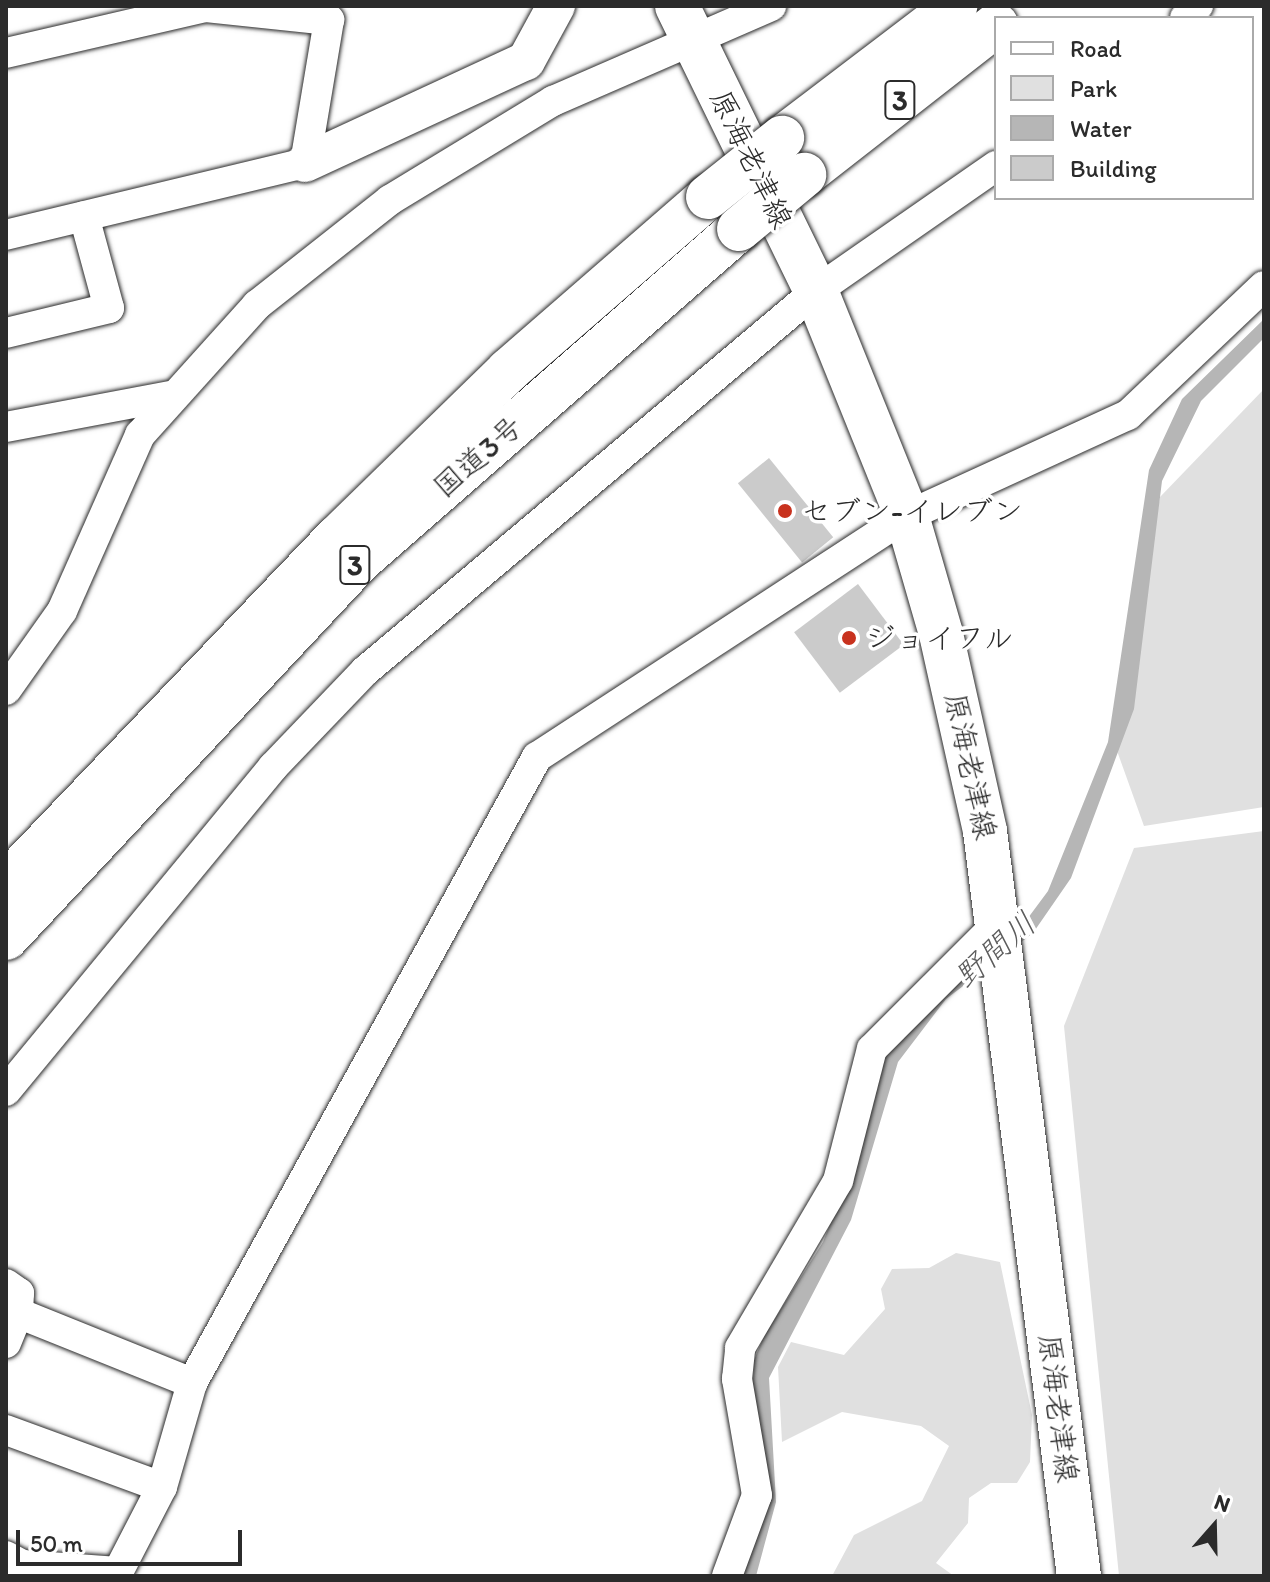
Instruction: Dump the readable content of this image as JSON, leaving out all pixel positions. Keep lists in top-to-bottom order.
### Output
{
  "streets": {
    "main road": ["3", "原海老津線", "国道3号"]
  },
  "water": ["野間川"],
  "places": ["セブン-イレブン", "ジョイフル"],
  "legend": [
    "Road",
    "Park",
    "Water",
    "Building"
  ],
  "scale_bar": "50 m",
  "north": "top"
}
